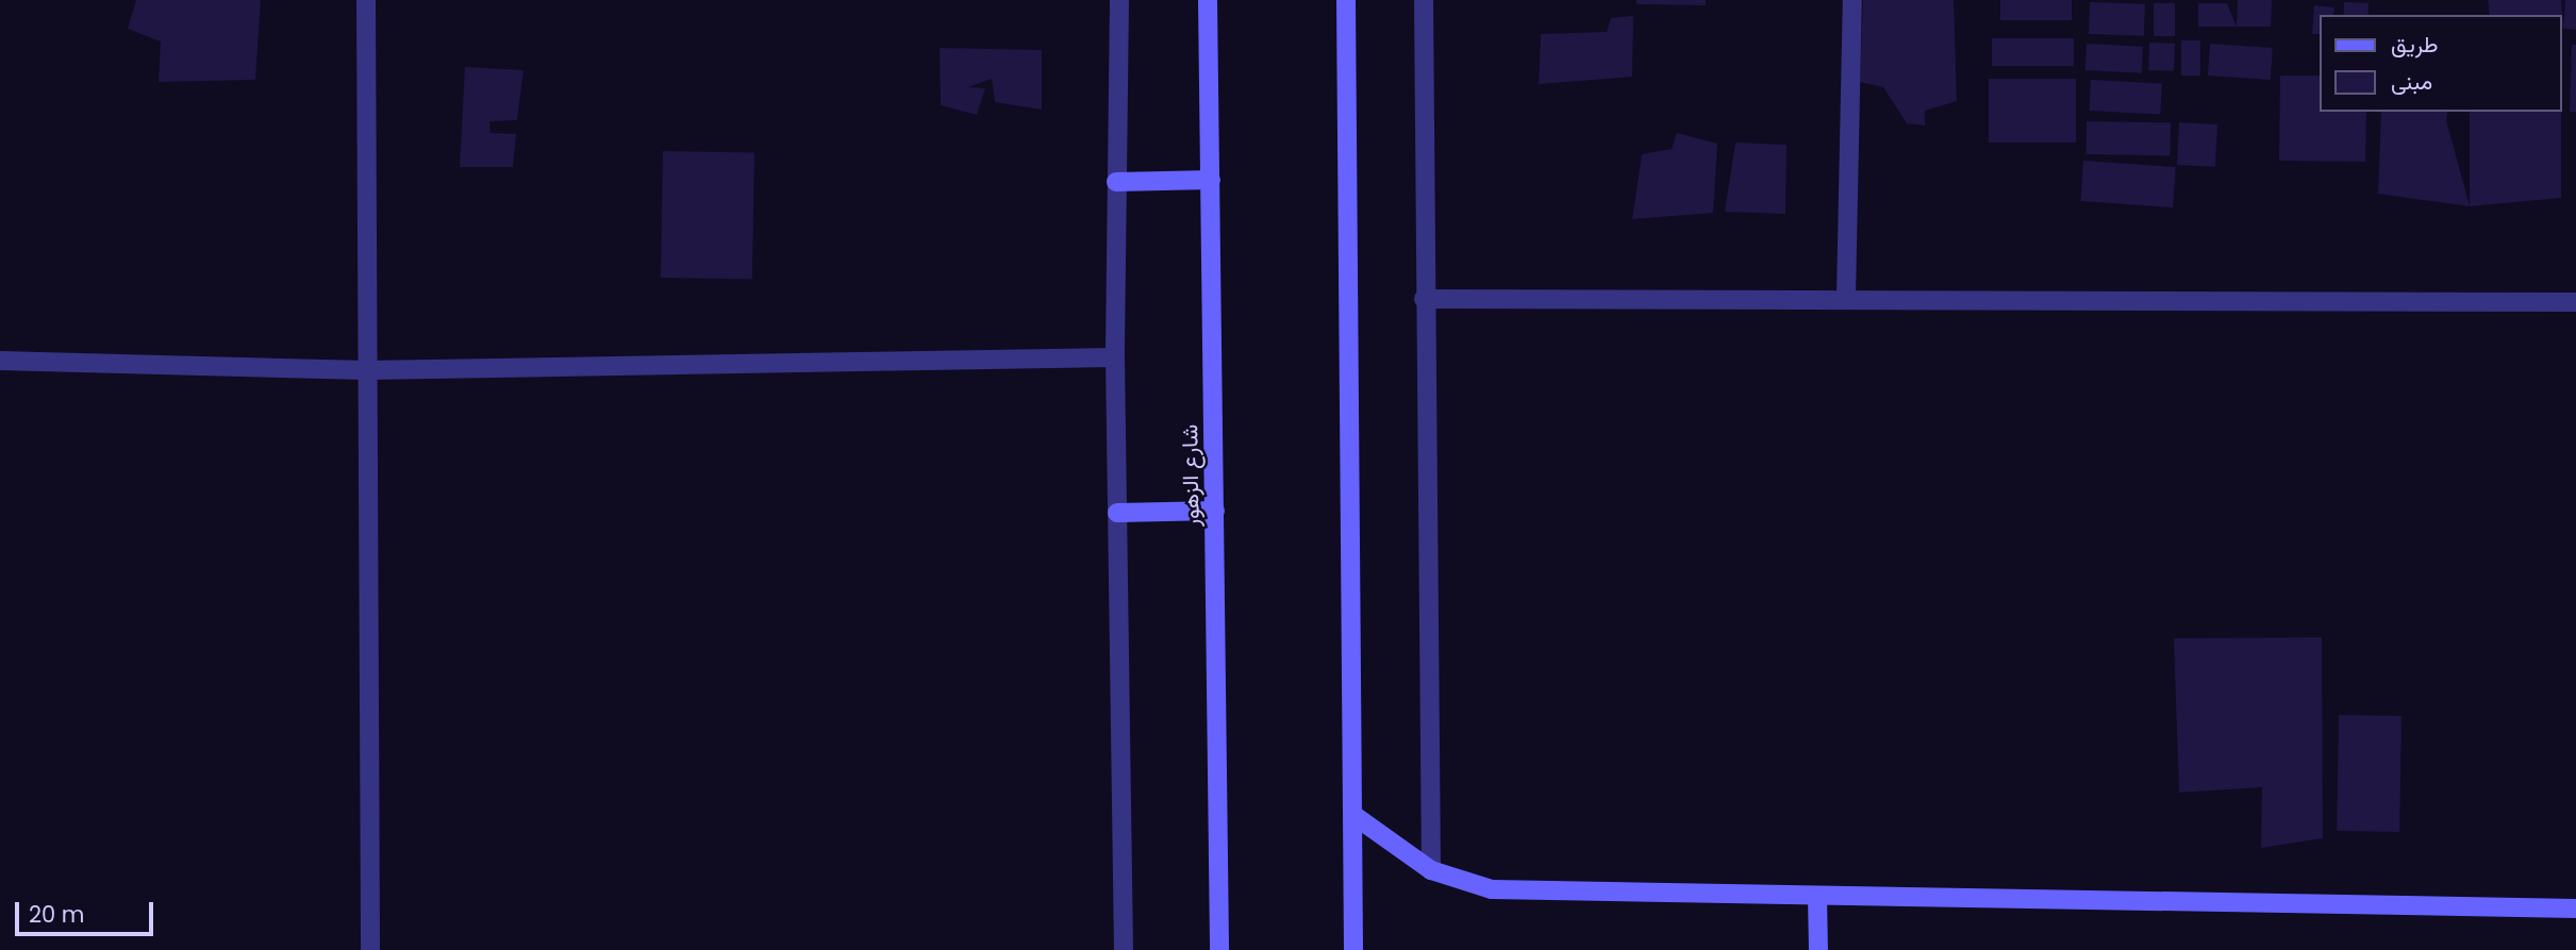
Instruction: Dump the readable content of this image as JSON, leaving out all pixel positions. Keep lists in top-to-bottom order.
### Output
{
  "streets": {
    "main road": ["شارع الزهور"]
  },
  "legend": ["طريق", "مبنى"],
  "scale_bar": "20 m"
}
